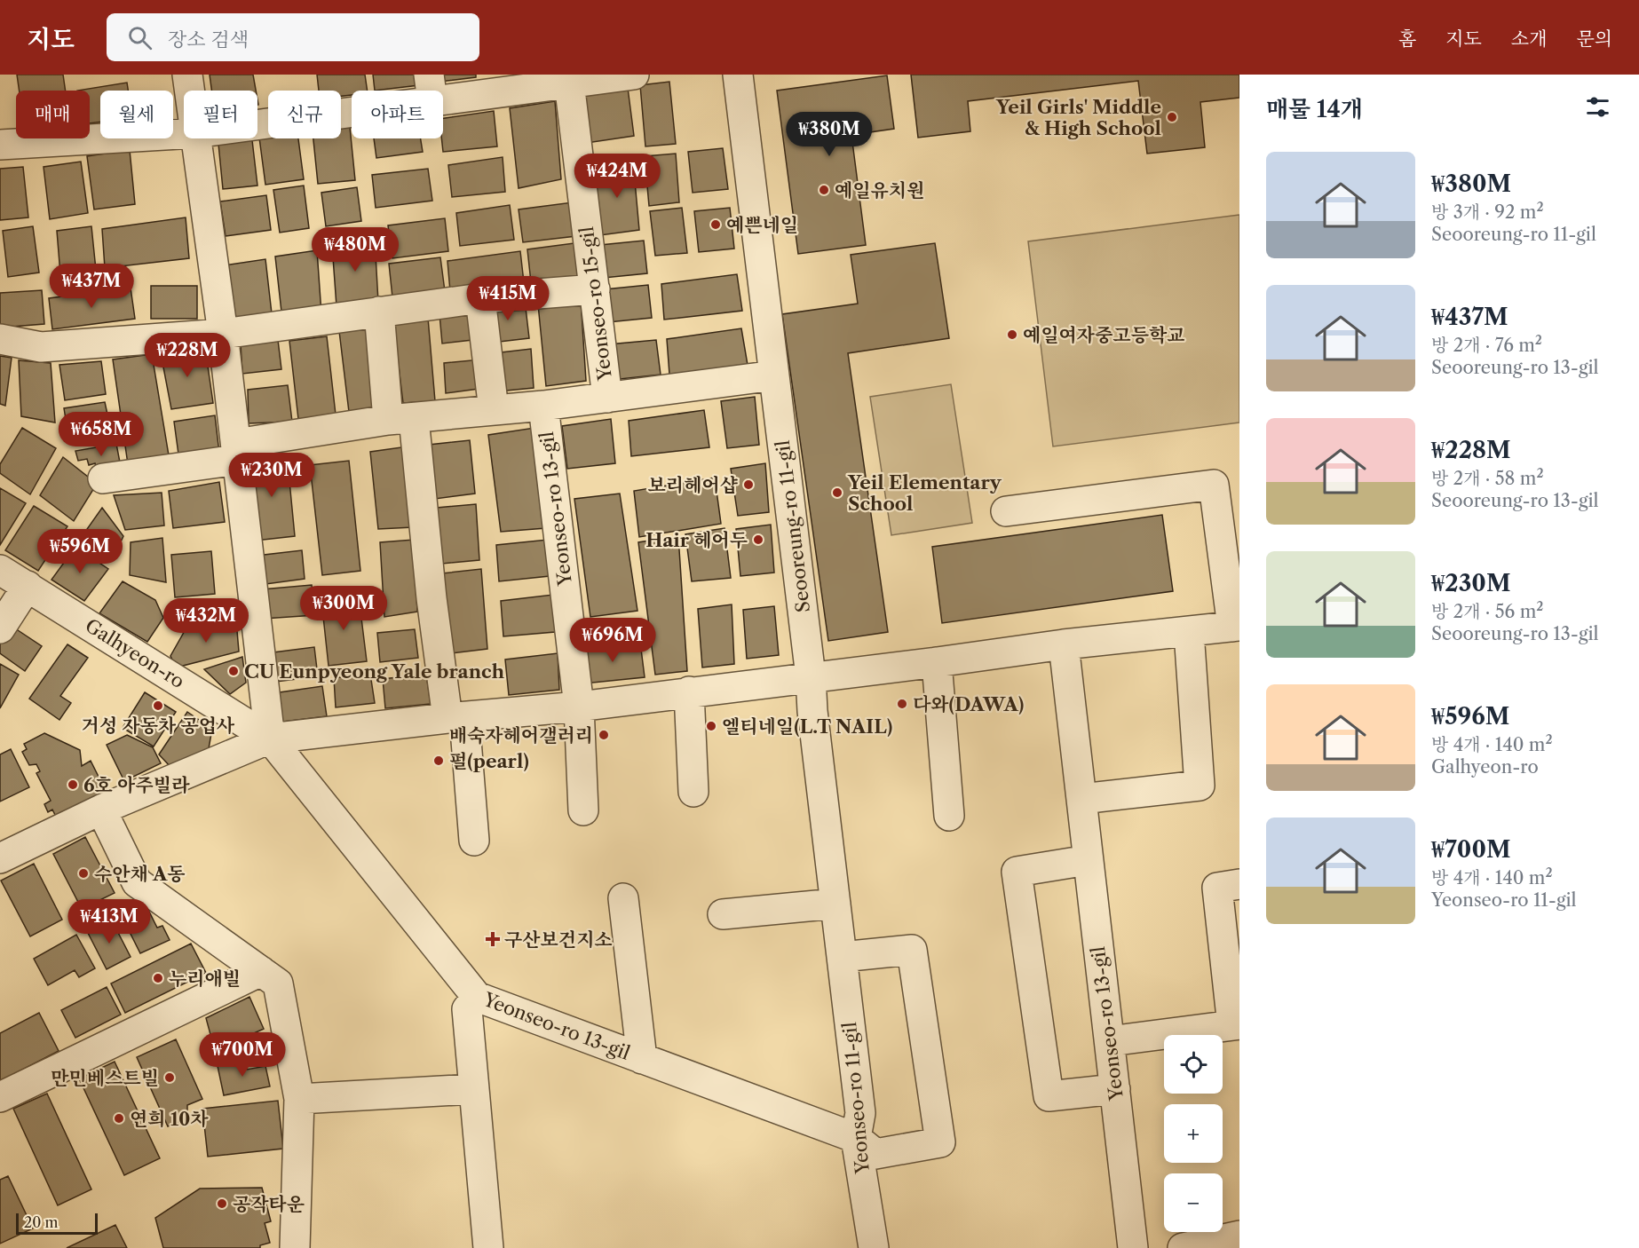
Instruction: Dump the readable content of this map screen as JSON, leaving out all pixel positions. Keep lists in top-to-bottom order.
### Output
{
  "streets": {
    "street": [
      "Yeonseo-ro 15-gil",
      "Yeonseo-ro 13-gil",
      "Seooreung-ro 11-gil",
      "Galhyeon-ro",
      "Yeonseo-ro 11-gil"
    ]
  },
  "crossings": [
    ["Yeonseo-ro 13-gil", "Galhyeon-ro"],
    ["Yeonseo-ro 13-gil", "Yeonseo-ro 11-gil"]
  ],
  "places": {
    "other": [
      "Yeil Girls' Middle & High School",
      "예일유치원",
      "예쁜네일",
      "예일여자중고등학교",
      "보리헤어샵",
      "Yeil Elementary School",
      "Hair 헤어두",
      "CU Eunpyeong Yale branch",
      "다와(DAWA)",
      "거성 자동차 공업사",
      "엘티네일(L.T NAIL)",
      "배숙자헤어갤러리",
      "펄(pearl)",
      "6호 아주빌라",
      "수안채 A동",
      "누리애빌",
      "만민베스트빌",
      "연희 10차",
      "공작타운"
    ],
    "health": ["구산보건지소"]
  },
  "scale_bar": "20 m",
  "page": {
    "header": "지도",
    "search": "장소 검색",
    "nav": [
      "홈",
      "지도",
      "소개",
      "문의"
    ],
    "heading": "매물 14개",
    "chip": [
      "매매",
      "월세",
      "필터",
      "신규",
      "아파트"
    ],
    "price": [
      "₩380M",
      "₩424M",
      "₩480M",
      "₩437M",
      "₩415M",
      "₩228M",
      "₩658M",
      "₩230M",
      "₩596M",
      "₩300M",
      "₩432M",
      "₩696M",
      "₩413M",
      "₩700M"
    ],
    "list": [
      {
        "name": "₩380M",
        "note": "방 3개 · 92 m² · Seooreung-ro 11-gil"
      },
      {
        "name": "₩437M",
        "note": "방 2개 · 76 m² · Seooreung-ro 13-gil"
      },
      {
        "name": "₩228M",
        "note": "방 2개 · 58 m² · Seooreung-ro 13-gil"
      },
      {
        "name": "₩230M",
        "note": "방 2개 · 56 m² · Seooreung-ro 13-gil"
      },
      {
        "name": "₩596M",
        "note": "방 4개 · 140 m² · Galhyeon-ro"
      },
      {
        "name": "₩700M",
        "note": "방 4개 · 140 m² · Yeonseo-ro 11-gil"
      }
    ],
    "map_buttons": ["+", "−"],
    "scale": "20 m"
  }
}
